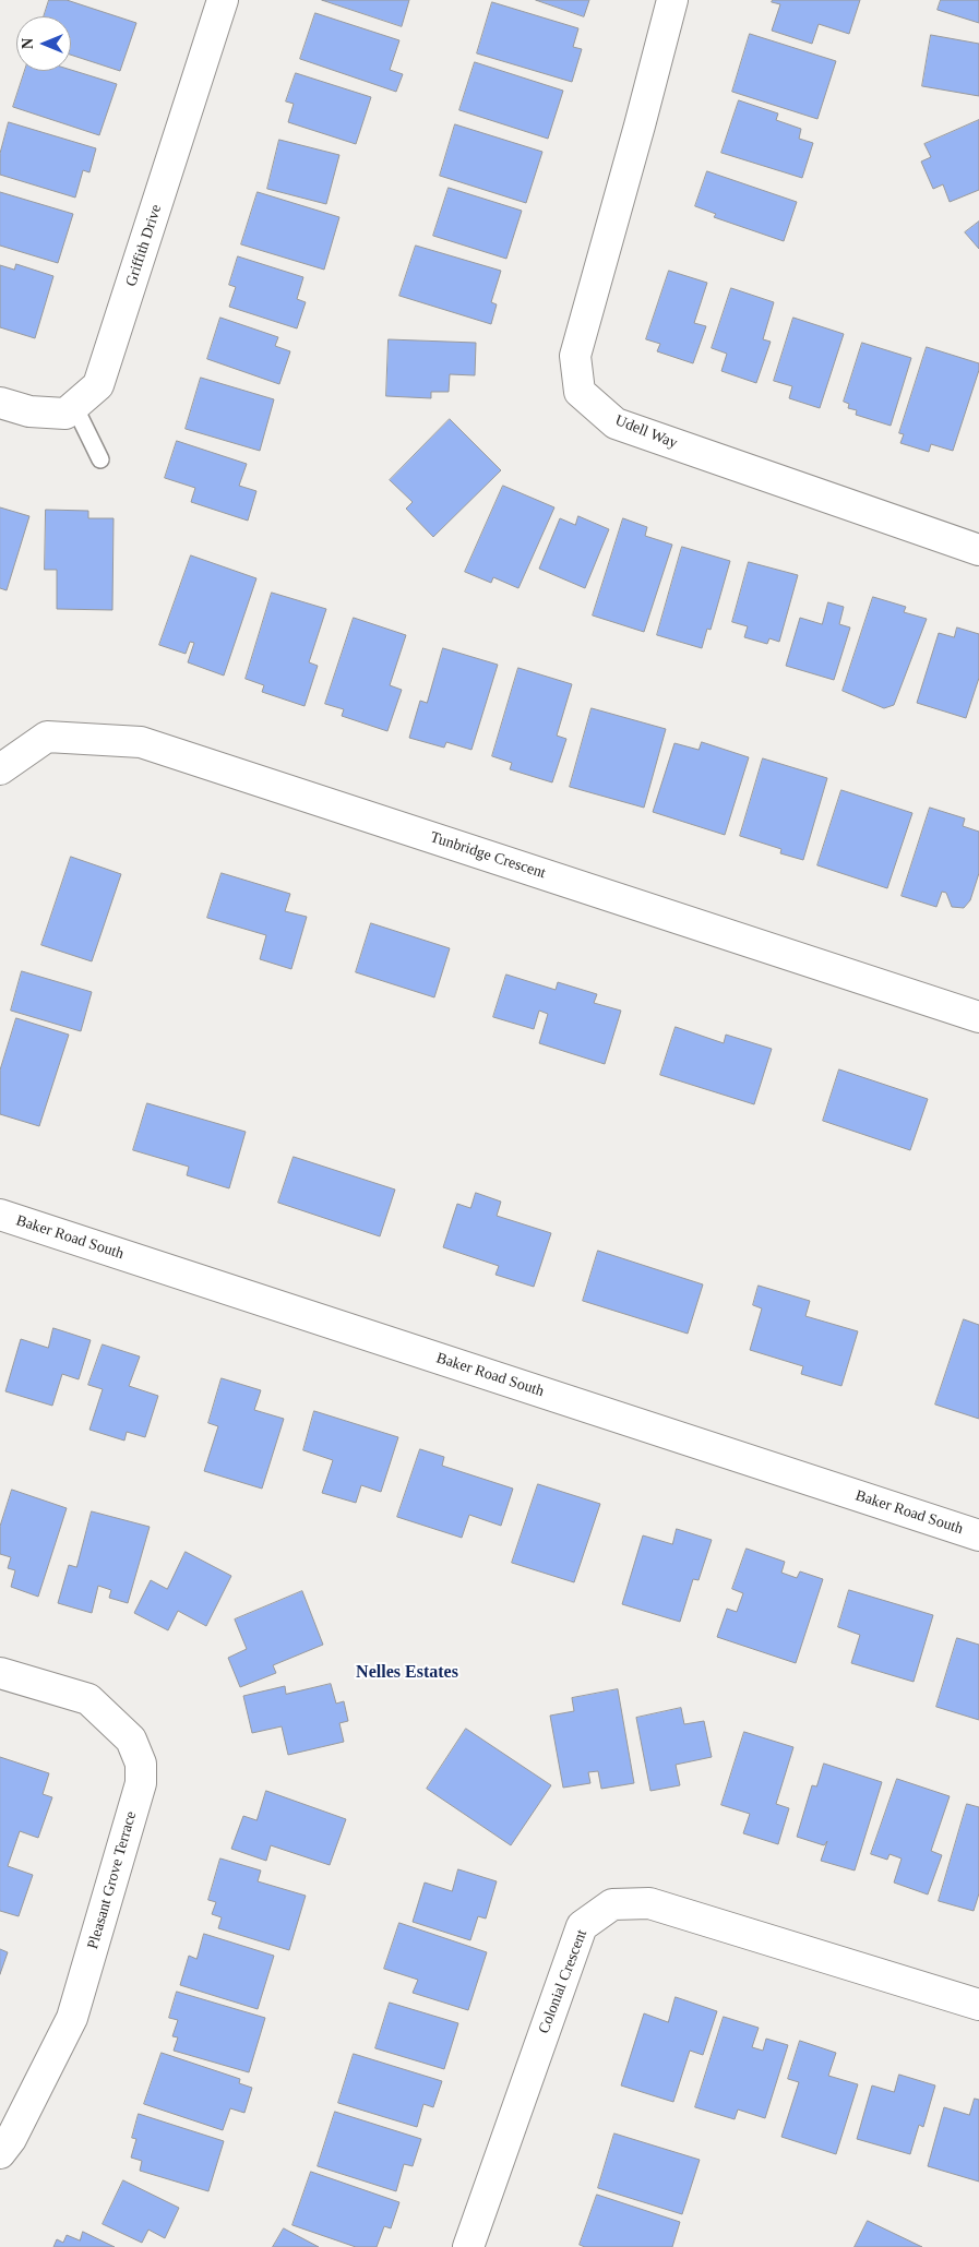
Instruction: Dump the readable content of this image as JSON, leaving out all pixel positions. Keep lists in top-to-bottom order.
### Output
{
  "streets": {
    "street": [
      "Griffith Drive",
      "Udell Way",
      "Tunbridge Crescent",
      "Baker Road South",
      "Pleasant Grove Terrace",
      "Colonial Crescent"
    ]
  },
  "districts": ["Nelles Estates"],
  "north": "left"
}
